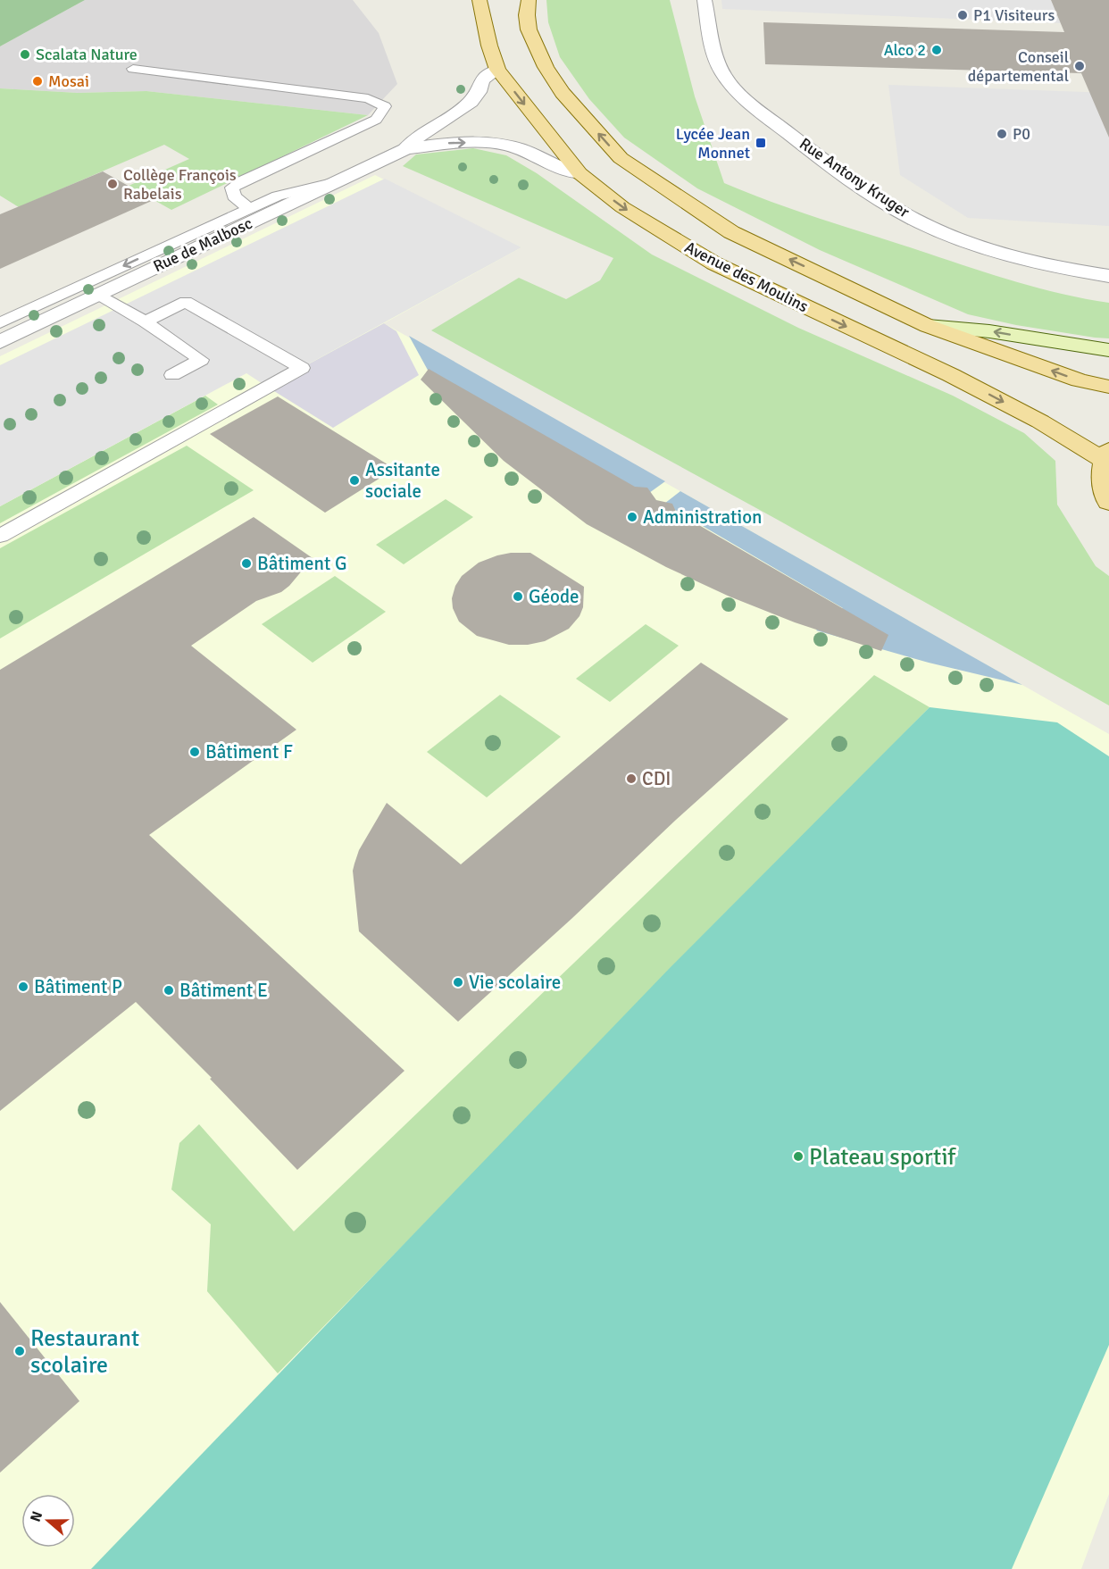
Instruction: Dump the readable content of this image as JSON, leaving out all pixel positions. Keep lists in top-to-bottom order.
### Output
{
  "streets": {
    "main road": ["Avenue des Moulins"],
    "street": ["Rue Antony Kruger", "Rue de Malbosc"]
  },
  "crossings": [
    ["Rue de Malbosc", "Avenue des Moulins"]
  ],
  "places": {
    "other": [
      "P1 Visiteurs",
      "Alco 2",
      "Scalata Nature",
      "Conseil départemental",
      "Mosai",
      "P0",
      "Collège François Rabelais",
      "Assitante sociale",
      "Administration",
      "Bâtiment G",
      "Géode",
      "Bâtiment F",
      "CDI",
      "Vie scolaire",
      "Bâtiment P",
      "Bâtiment E",
      "Plateau sportif",
      "Restaurant scolaire"
    ],
    "transit": ["Lycée Jean Monnet"]
  },
  "north": "left"
}
